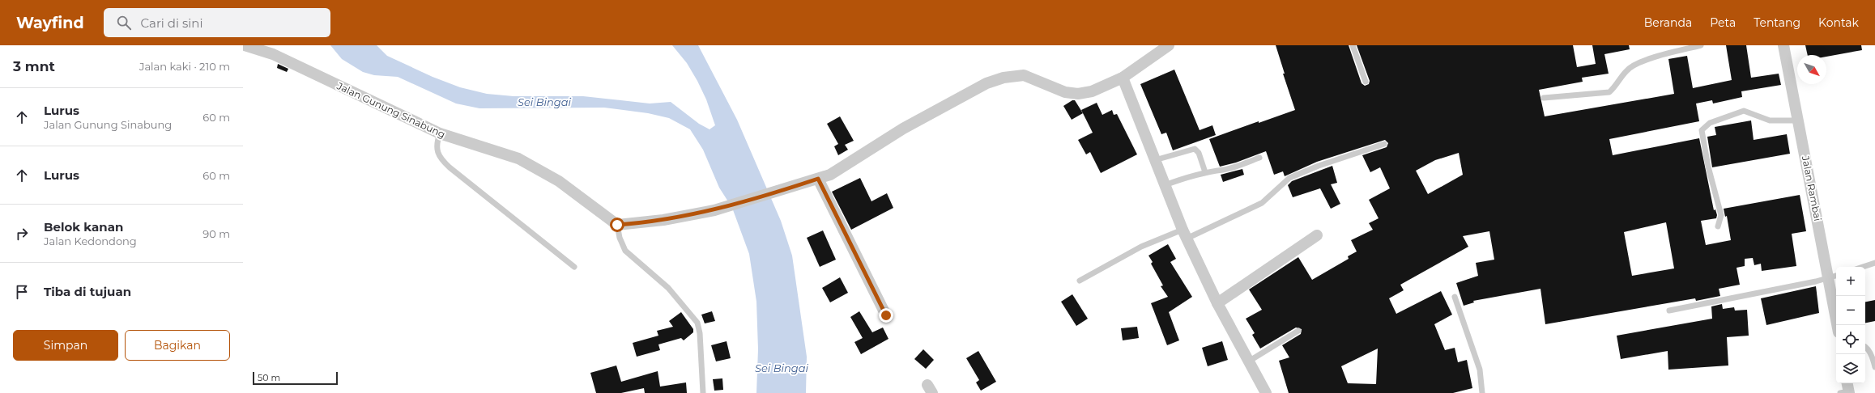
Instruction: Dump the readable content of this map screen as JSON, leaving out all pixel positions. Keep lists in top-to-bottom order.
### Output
{
  "streets": {
    "street": ["Jalan Gunung Sinabung", "Jalan Rambai"]
  },
  "water": ["Sei Bingai"],
  "scale_bar": "50 m",
  "north": "bottom right",
  "page": {
    "header": "Wayfind",
    "search": "Cari di sini",
    "nav": [
      "Beranda",
      "Peta",
      "Tentang",
      "Kontak"
    ],
    "heading": ["3 mnt", "Jalan kaki · 210 m"],
    "list": [
      ["Lurus", "Jalan Gunung Sinabung", "60 m"],
      ["Lurus", "60 m"],
      ["Belok kanan", "Jalan Kedondong", "90 m"],
      "Tiba di tujuan"
    ],
    "map_buttons": ["+", "−"],
    "buttons": ["Simpan", "Bagikan"],
    "scale": "50 m"
  }
}
